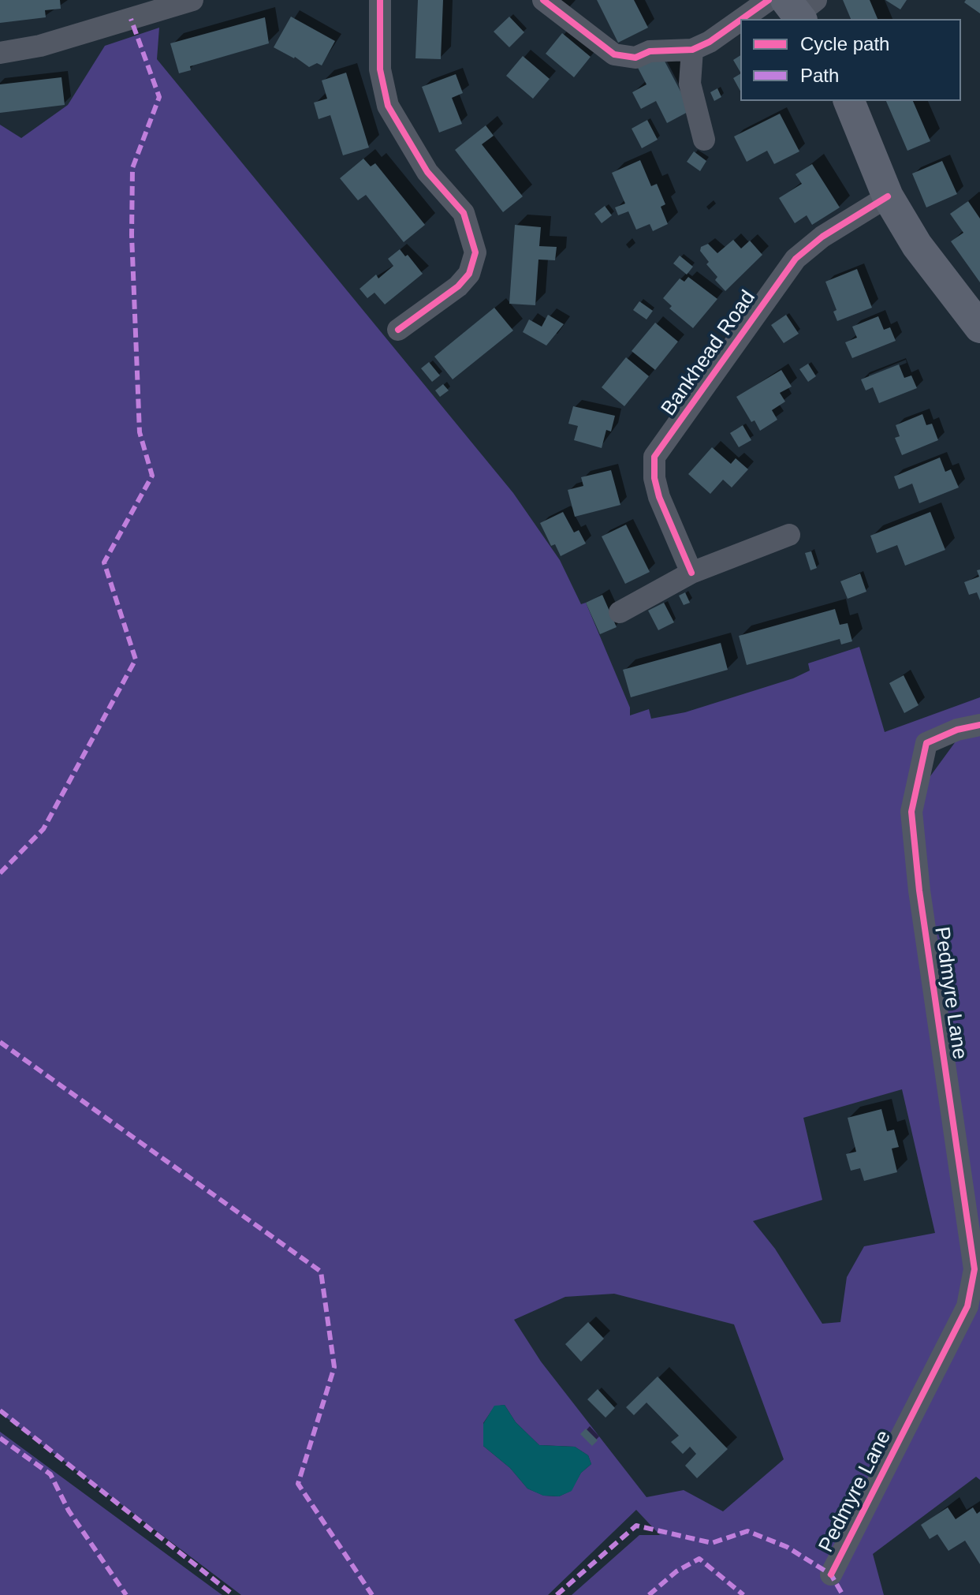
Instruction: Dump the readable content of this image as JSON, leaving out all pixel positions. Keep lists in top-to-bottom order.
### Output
{
  "streets": {
    "street": ["Bankhead Road", "Pedmyre Lane"]
  },
  "legend": ["Cycle path", "Path"]
}
